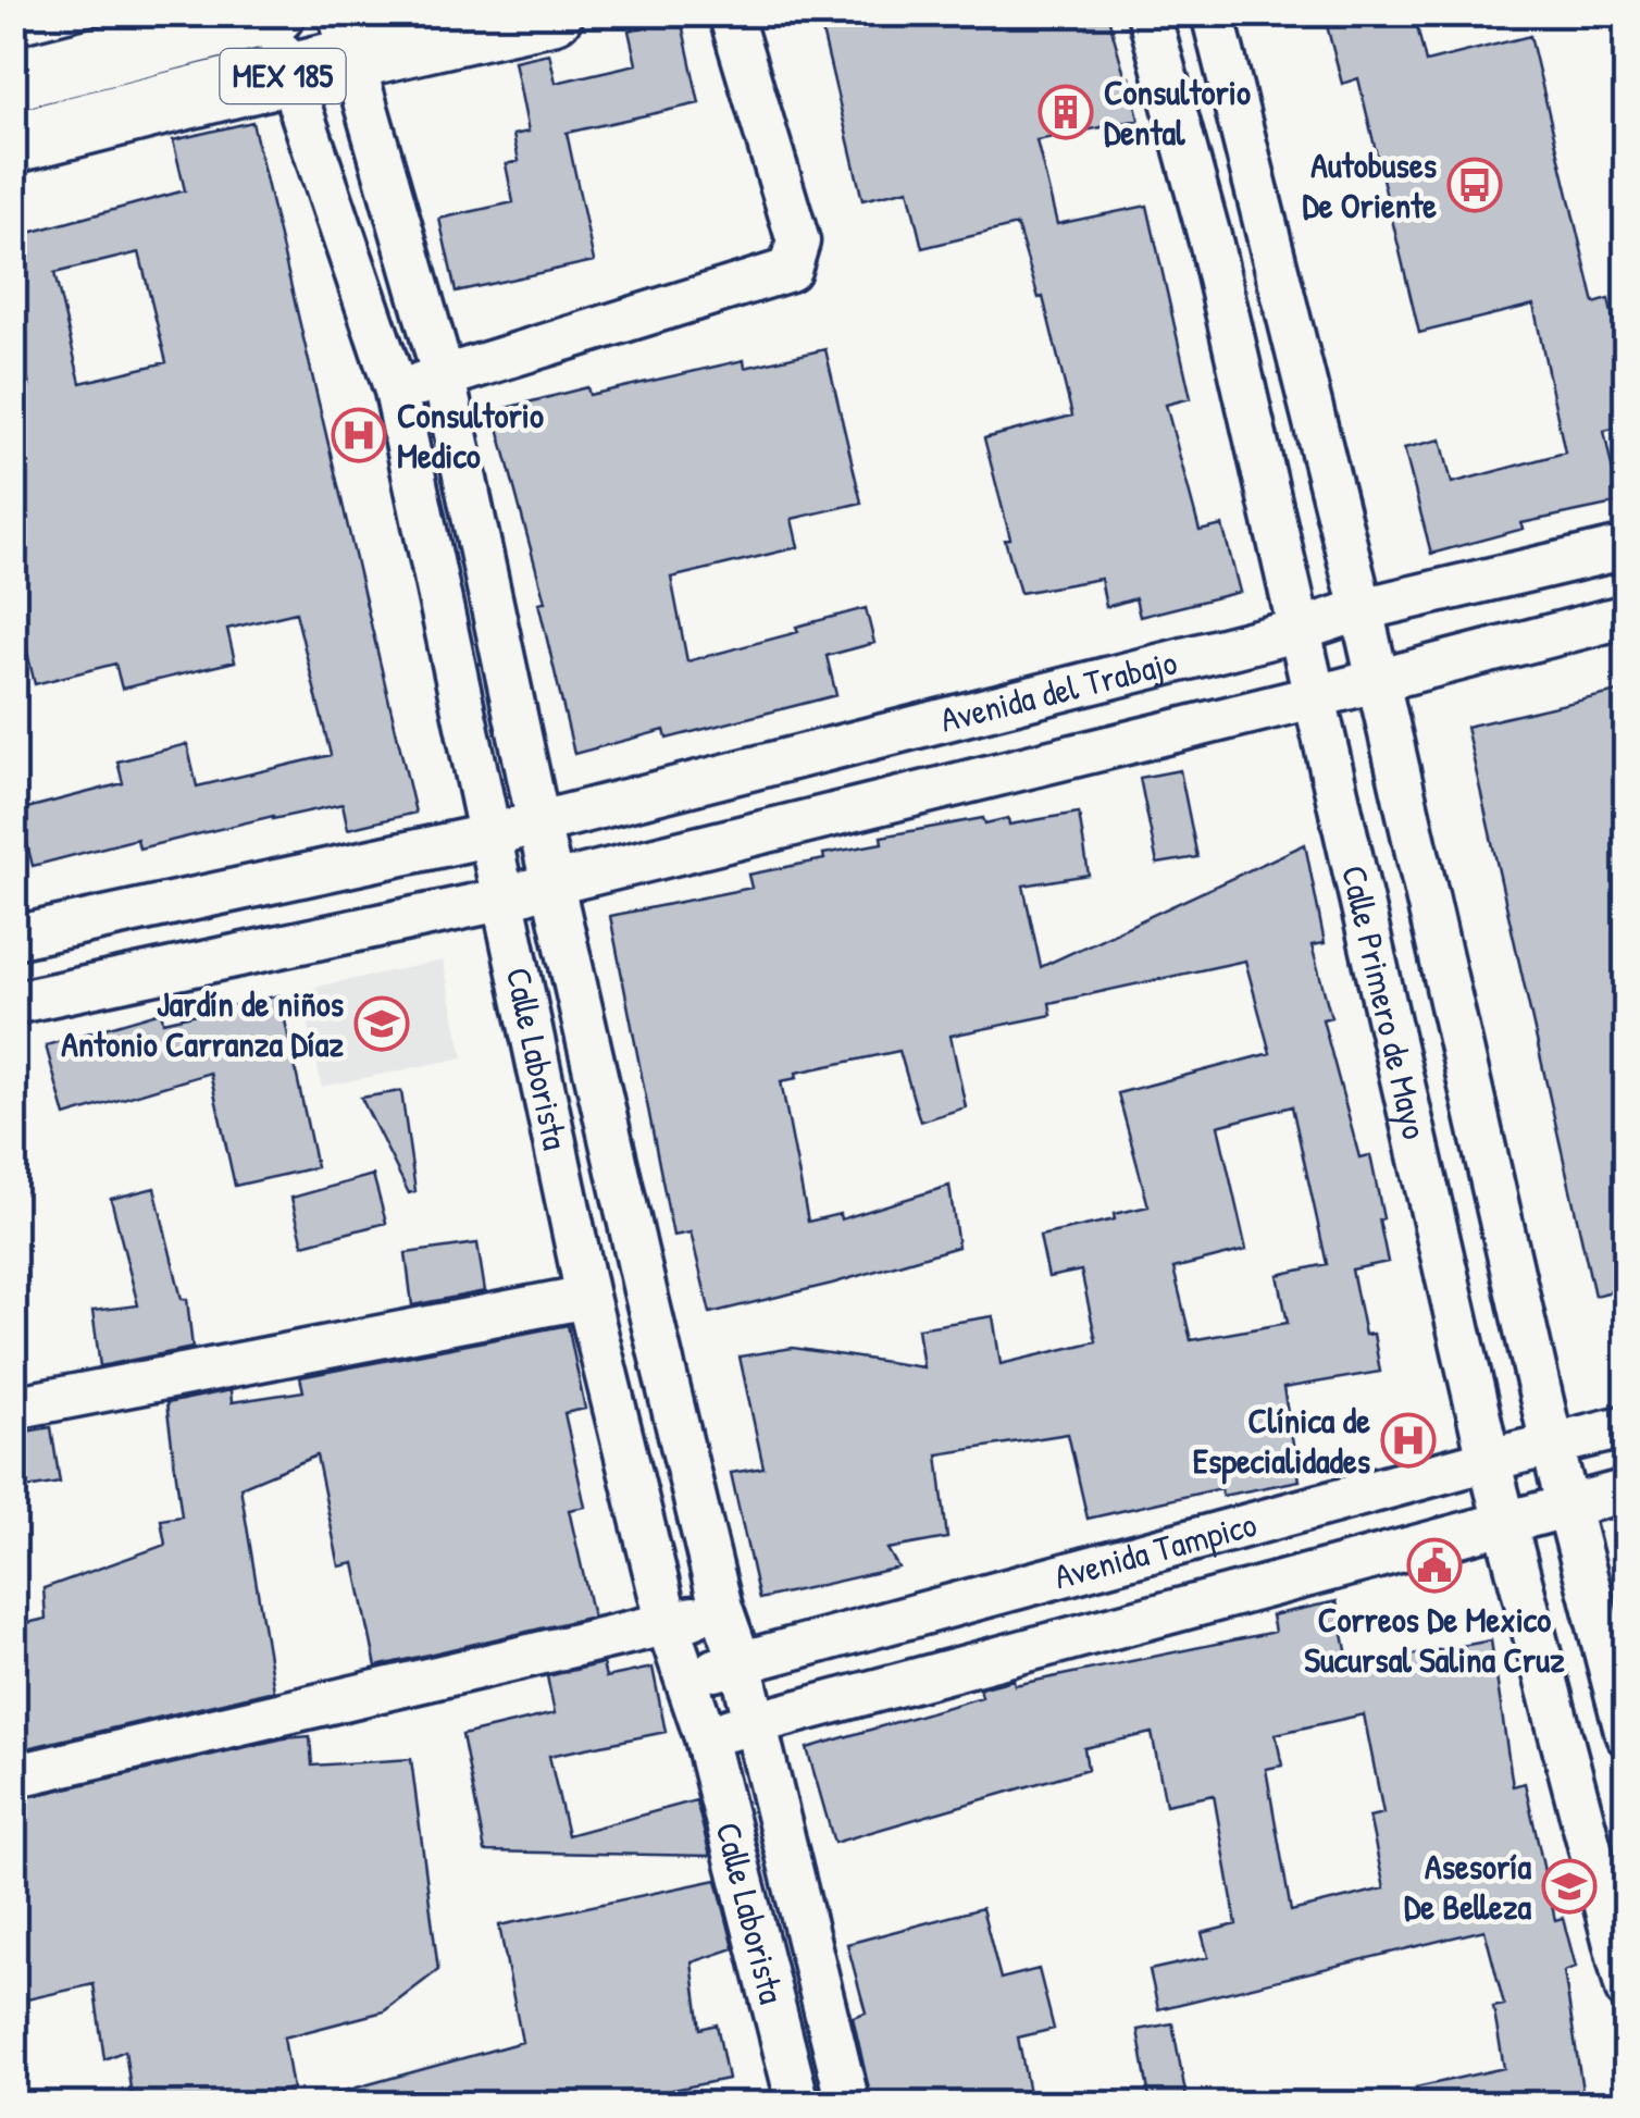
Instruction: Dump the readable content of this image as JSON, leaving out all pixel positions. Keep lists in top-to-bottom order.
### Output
{
  "streets": {
    "main road": ["MEX 185"],
    "street": [
      "Avenida del Trabajo",
      "Calle Primero de Mayo",
      "Calle Laborista",
      "Avenida Tampico"
    ]
  },
  "crossings": [
    ["MEX 185", "Calle Laborista"],
    ["Avenida del Trabajo", "Calle Primero de Mayo"],
    ["Avenida del Trabajo", "Calle Laborista"],
    ["Calle Primero de Mayo", "Avenida Tampico"],
    ["Calle Laborista", "Avenida Tampico"]
  ],
  "places": {
    "building": ["Consultorio Dental"],
    "bus stop": ["Autobuses De Oriente"],
    "hospital": ["Consultorio Medico", "Clínica de Especialidades"],
    "school or university": ["Jardín de niños Antonio Carranza Díaz", "Asesoría De Belleza"],
    "public building": ["Correos De Mexico Sucursal Salina Cruz"]
  }
}
